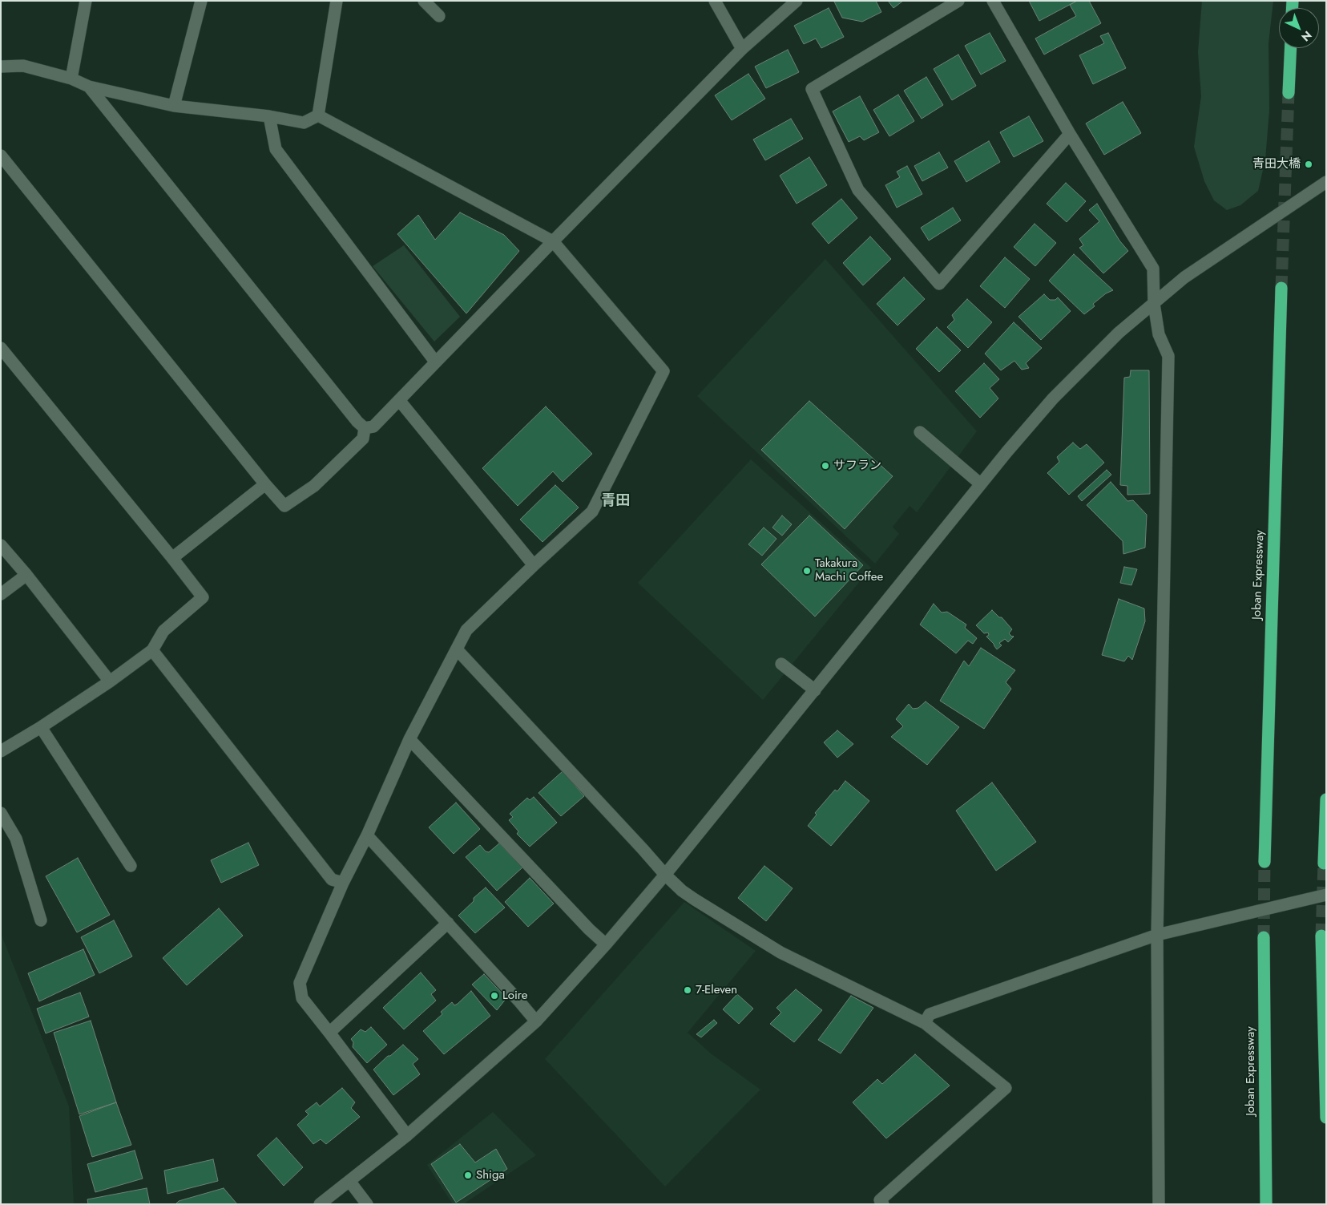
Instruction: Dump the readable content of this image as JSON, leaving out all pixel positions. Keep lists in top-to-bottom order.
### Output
{
  "streets": {
    "highway": ["Joban Expressway"]
  },
  "districts": ["青田"],
  "places": [
    "青田大橋",
    "サフラン",
    "Takakura Machi Coffee",
    "7-Eleven",
    "Loire",
    "Shiga"
  ],
  "north": "bottom right"
}
